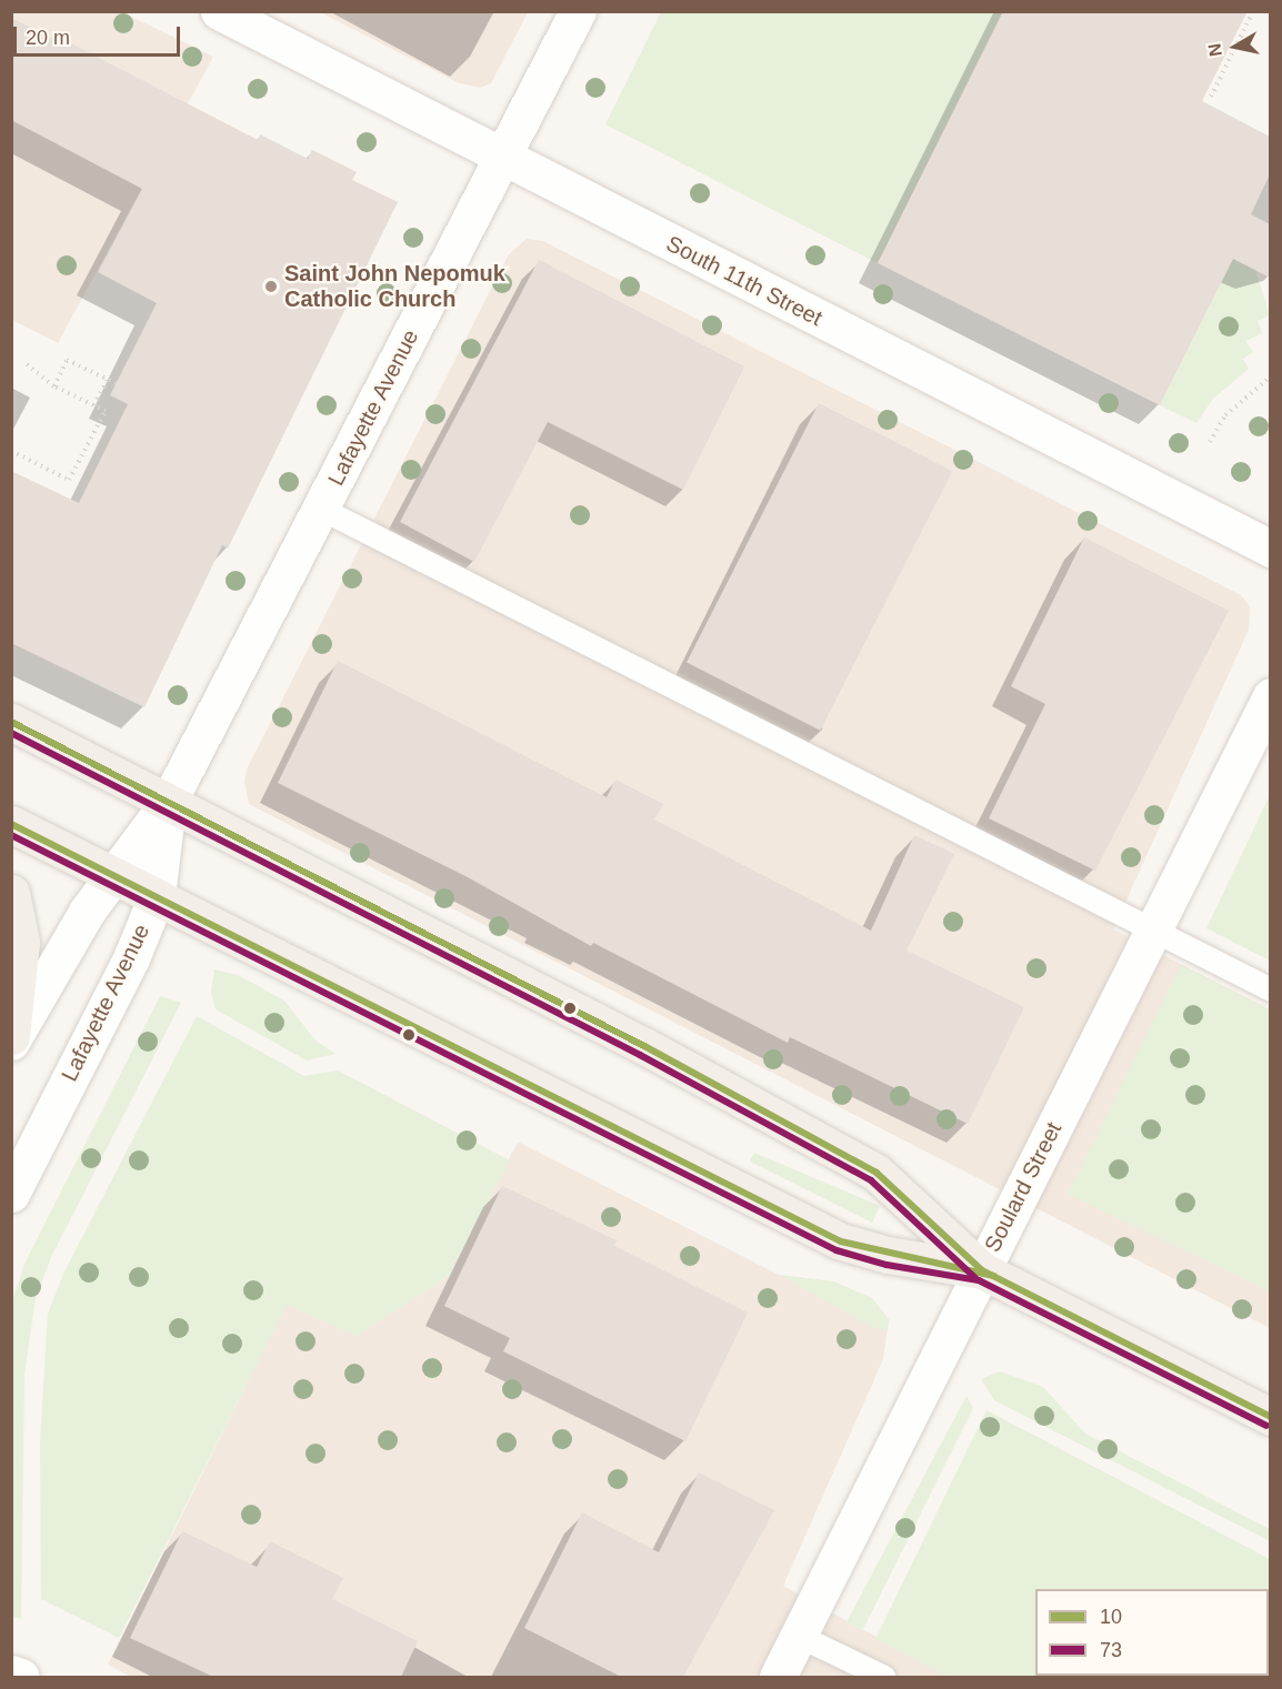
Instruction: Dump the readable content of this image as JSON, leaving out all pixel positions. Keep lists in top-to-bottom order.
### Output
{
  "streets": {
    "street": ["South 11th Street", "Lafayette Avenue", "Soulard Street"]
  },
  "crossings": [
    ["South 11th Street", "Lafayette Avenue"]
  ],
  "places": ["Saint John Nepomuk Catholic Church"],
  "lines": ["transit line 10", "transit line 73"],
  "legend": ["10", "73"],
  "scale_bar": "20 m",
  "north": "left"
}
